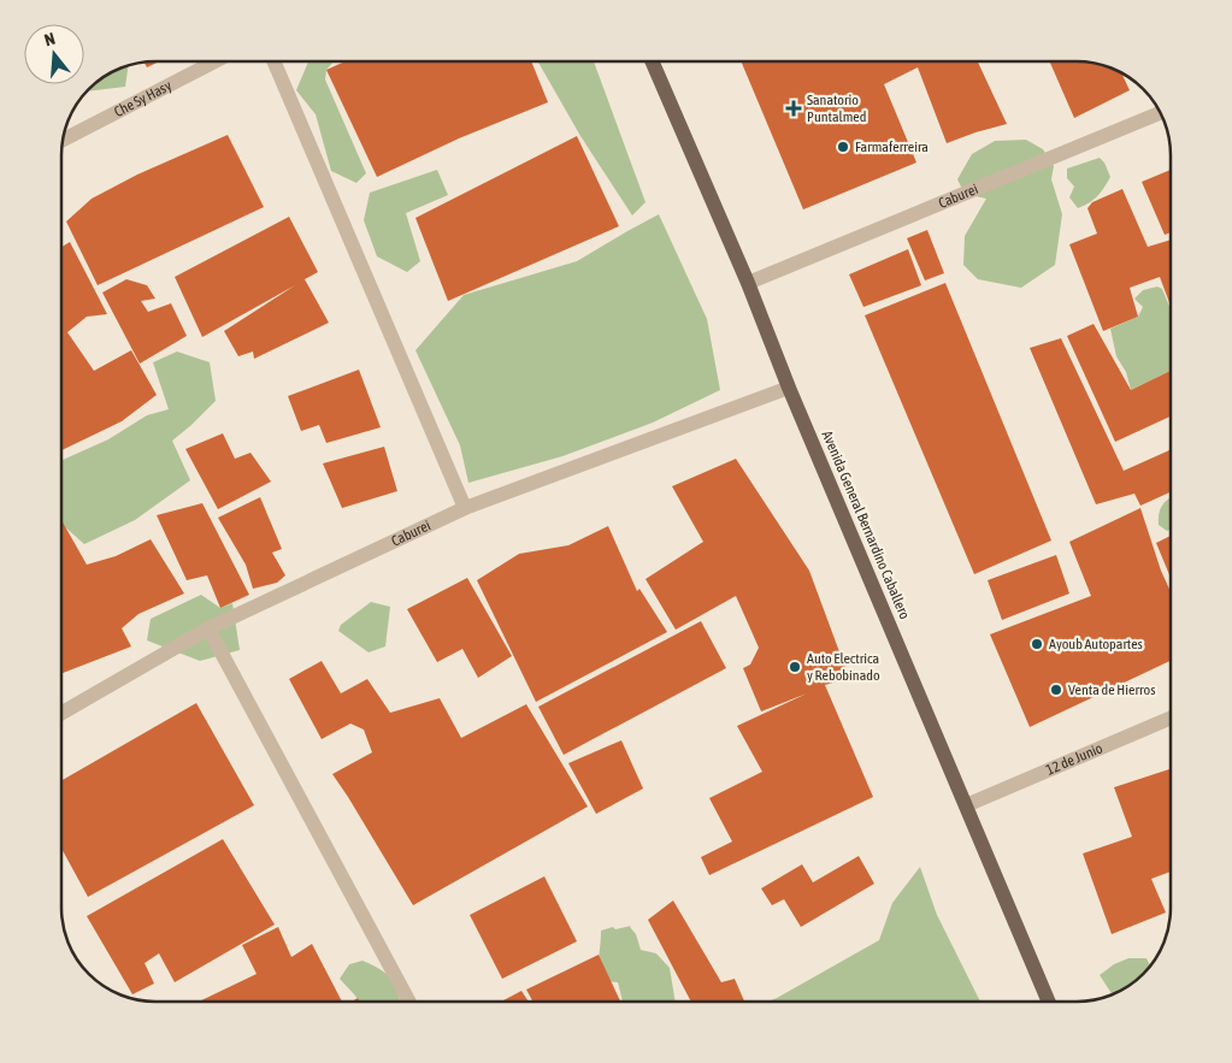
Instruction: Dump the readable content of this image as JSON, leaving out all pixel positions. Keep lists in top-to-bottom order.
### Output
{
  "streets": {
    "main road": ["Avenida General Bernardino Caballero"],
    "street": ["Che Sy Hasy", "Caburei", "12 de Junio"]
  },
  "crossings": [
    ["Caburei", "Avenida General Bernardino Caballero"],
    ["Avenida General Bernardino Caballero", "12 de Junio"]
  ],
  "places": {
    "health": ["Sanatorio Puntalmed"],
    "other": [
      "Farmaferreira",
      "Ayoub Autopartes",
      "Auto Electrica y Rebobinado",
      "Venta de Hierros"
    ]
  },
  "north": "top"
}
